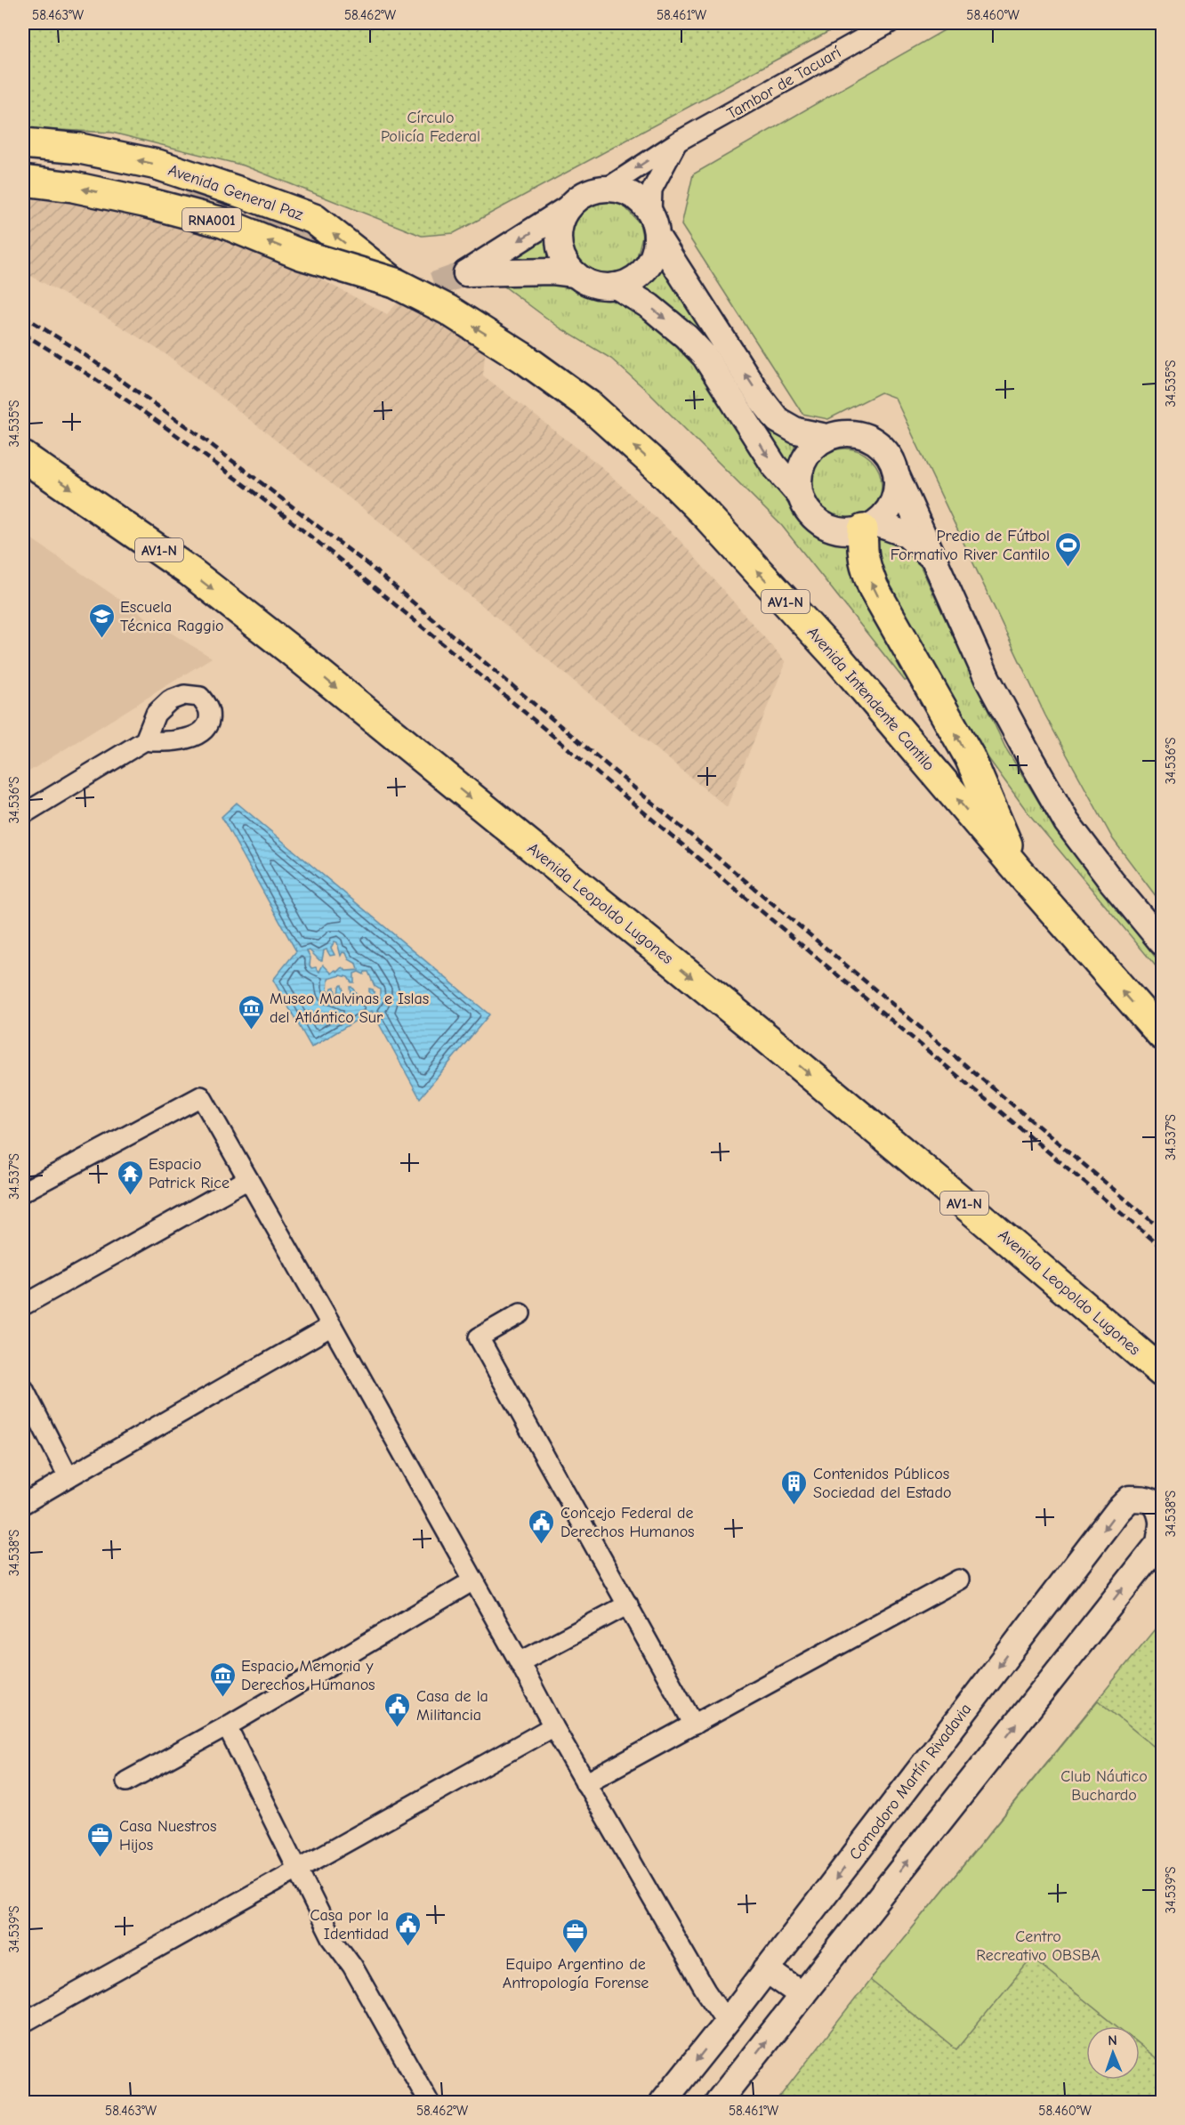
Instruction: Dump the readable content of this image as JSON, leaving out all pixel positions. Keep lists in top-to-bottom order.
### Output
{
  "streets": {
    "highway": [
      "Avenida General Paz",
      "RNA001",
      "AV1-N",
      "Avenida Intendente Cantilo",
      "Avenida Leopoldo Lugones"
    ],
    "street": ["Tambor de Tacuarí", "Comodoro Martín Rivadavia"]
  },
  "crossings": [
    ["Avenida General Paz", "Avenida Intendente Cantilo"]
  ],
  "one_way": ["Avenida General Paz", "Avenida Leopoldo Lugones"],
  "parks": ["Círculo Policía Federal", "Club Náutico Buchardo", "Centro Recreativo OBSBA"],
  "places": {
    "sports": ["Predio de Fútbol Formativo River Cantilo"],
    "school or university": ["Escuela Técnica Raggio"],
    "museum": ["Museo Malvinas e Islas del Atlántico Sur", "Espacio Memoria y Derechos Humanos"],
    "temple": ["Espacio Patrick Rice"],
    "building": ["Contenidos Públicos Sociedad del Estado"],
    "public building": ["Concejo Federal de Derechos Humanos", "Casa de la Militancia", "Casa por la Identidad"],
    "office": ["Casa Nuestros Hijos", "Equipo Argentino de Antropología Forense"]
  },
  "north": "top",
  "coordinates": [
    "58.463°W",
    "58.462°W",
    "58.461°W",
    "58.460°W",
    "34.535°S",
    "34.536°S",
    "34.537°S",
    "34.538°S",
    "34.539°S"
  ]
}
